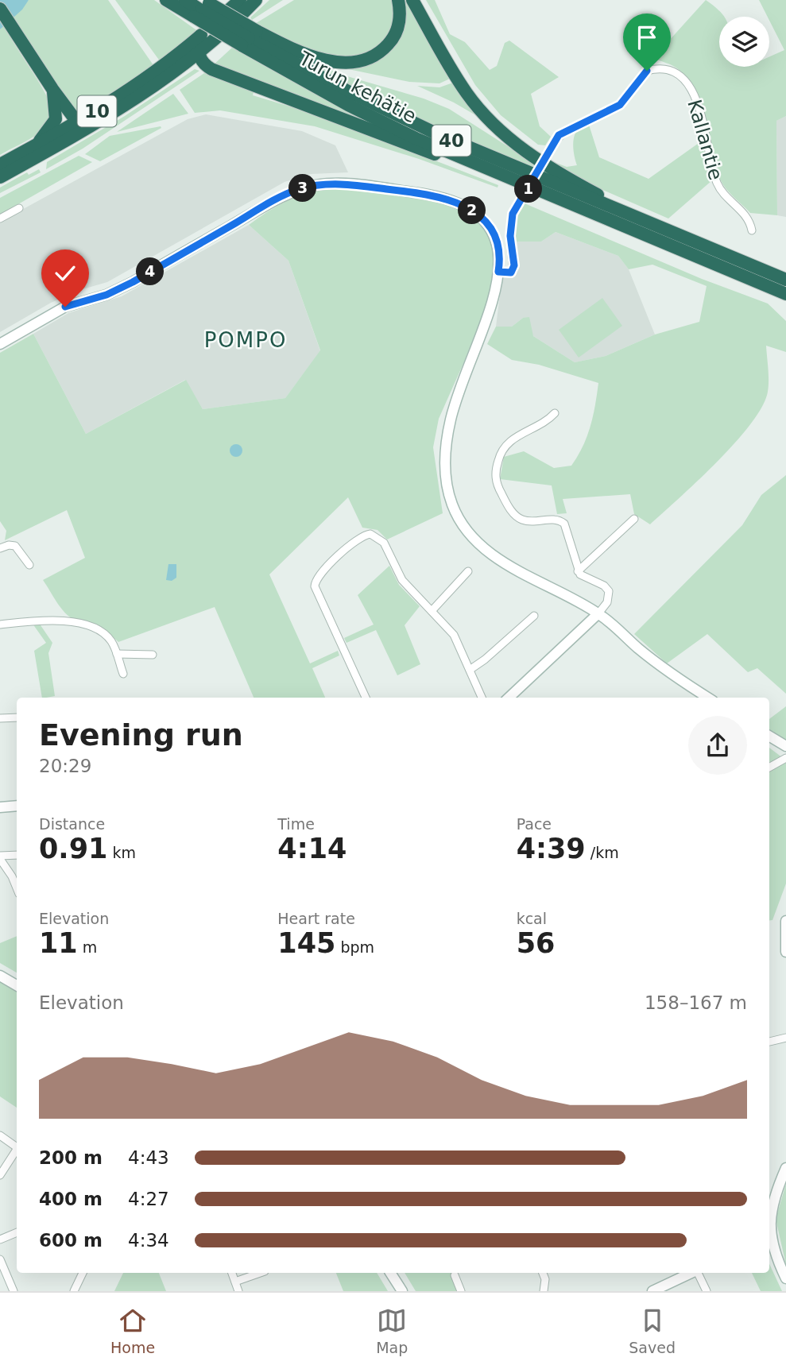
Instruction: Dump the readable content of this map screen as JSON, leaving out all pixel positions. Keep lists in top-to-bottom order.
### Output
{
  "streets": {
    "highway": ["Turun kehätie", "10", "40"],
    "street": ["Kallantie"]
  },
  "districts": ["POMPO"],
  "page": {
    "pins": [
      "3",
      "1",
      "2",
      "4"
    ],
    "heading": ["Evening run", "20:29"],
    "stats": [
      ["Distance", "0.91 km"],
      ["Time", "4:14"],
      ["Pace", "4:39 /km"],
      ["Elevation", "11 m"],
      ["Heart rate", "145 bpm"],
      ["kcal", "56"]
    ],
    "chart": ["Elevation", "158–167 m"],
    "list": [
      {
        "name": "200 m",
        "note": "4:43"
      },
      {
        "name": "400 m",
        "note": "4:27"
      },
      {
        "name": "600 m",
        "note": "4:34"
      }
    ],
    "tabs": ["Home", "Map", "Saved"]
  }
}
